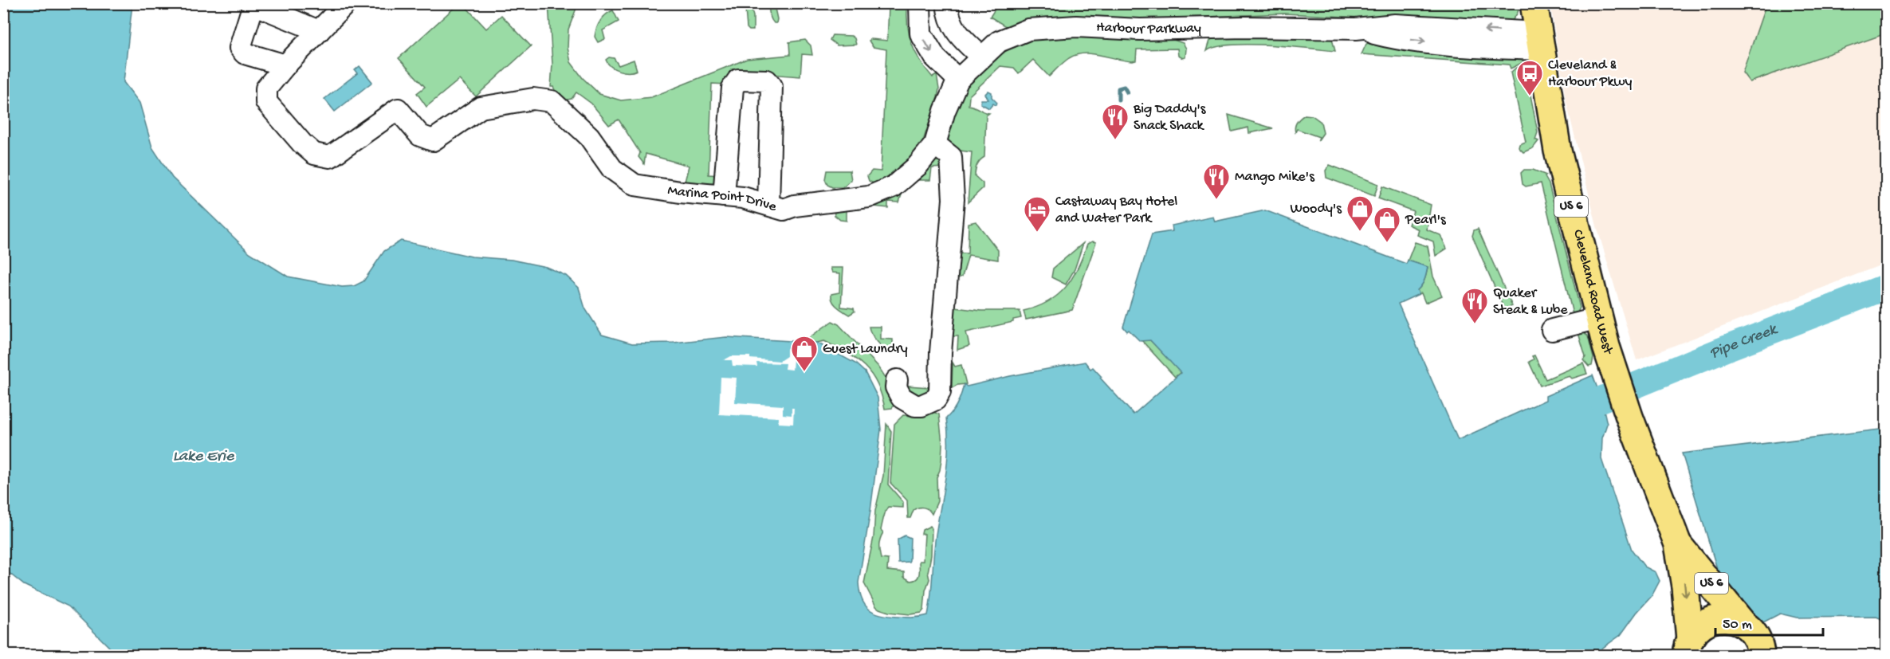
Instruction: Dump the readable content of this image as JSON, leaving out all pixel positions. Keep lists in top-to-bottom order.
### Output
{
  "streets": {
    "main road": ["US 6", "Cleveland Road West"],
    "street": ["Harbour Parkway", "Marina Point Drive"]
  },
  "crossings": [
    ["Harbour Parkway", "Marina Point Drive"],
    ["Harbour Parkway", "Cleveland Road West"]
  ],
  "water": ["Pipe Creek", "Lake Erie"],
  "places": {
    "bus stop": ["Cleveland & Harbour Pkwy"],
    "restaurant": ["Big Daddy's Snack Shack", "Mango Mike's", "Quaker Steak & Lube"],
    "shop": ["Woody's", "Pearl's", "Guest Laundry"],
    "hotel": ["Castaway Bay Hotel and Water Park"]
  },
  "scale_bar": "50 m"
}
